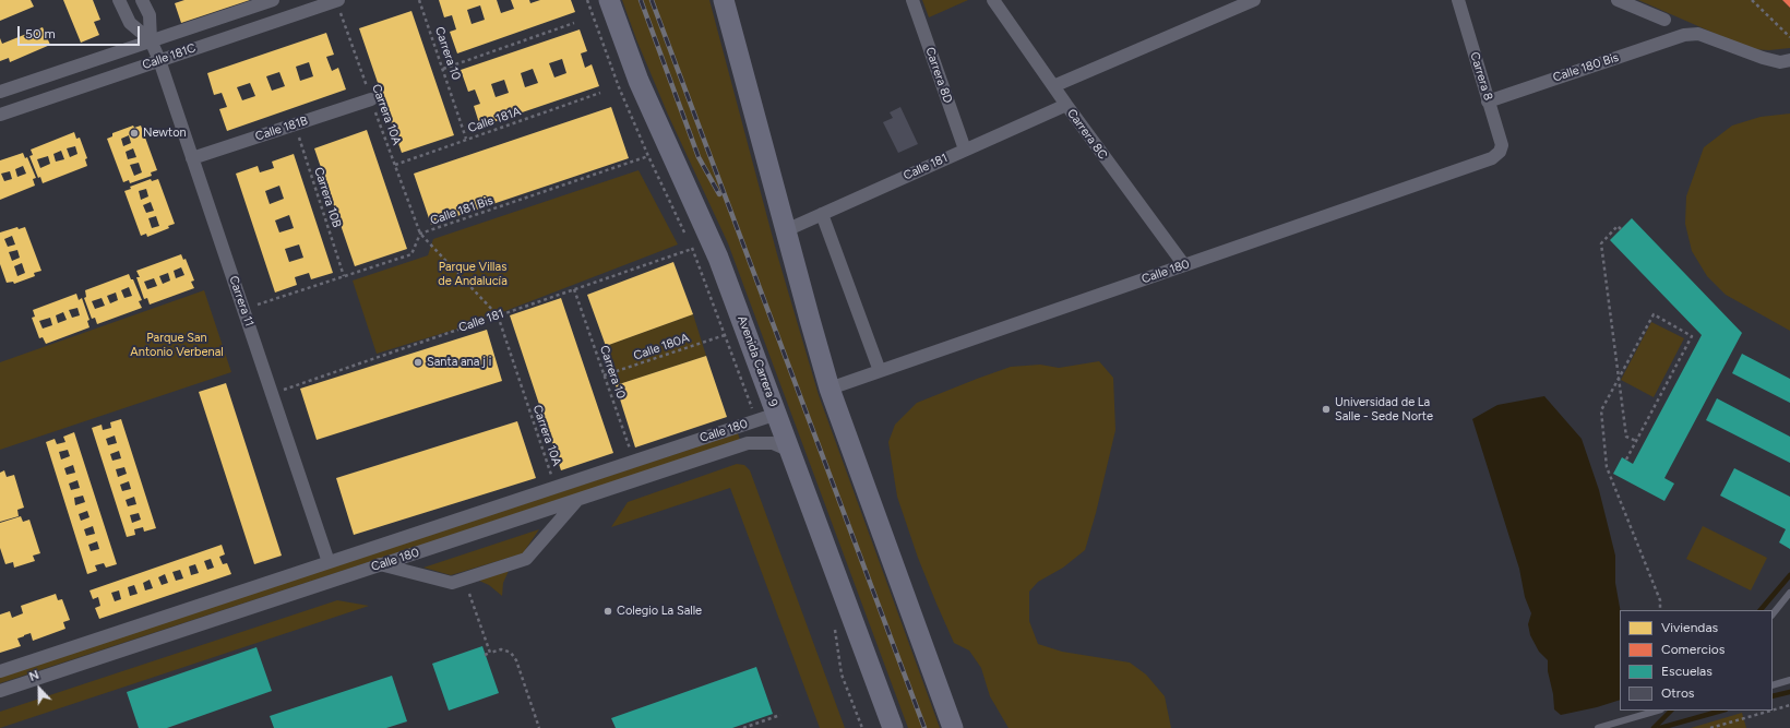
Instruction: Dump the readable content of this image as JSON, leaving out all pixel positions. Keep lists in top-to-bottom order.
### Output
{
  "streets": {
    "main road": ["Avenida Carrera 9"],
    "street": [
      "Calle 181C",
      "Calle 180 Bis",
      "Carrera 8D",
      "Carrera 8",
      "Calle 181B",
      "Carrera 8C",
      "Calle 181",
      "Calle 180",
      "Carrera 11"
    ],
    "path": [
      "Carrera 10",
      "Carrera 10A",
      "Calle 181A",
      "Carrera 10B",
      "Calle 181 Bis",
      "Calle 180A"
    ]
  },
  "crossings": [
    ["Carrera 10", "Calle 181A"],
    ["Carrera 10", "Calle 181"],
    ["Carrera 10", "Calle 180"],
    ["Carrera 10", "Calle 180A"],
    ["Calle 181C", "Carrera 10A"],
    ["Calle 181C", "Carrera 11"],
    ["Calle 180 Bis", "Carrera 8"],
    ["Carrera 8D", "Calle 181"],
    ["Carrera 8", "Calle 180"],
    ["Carrera 10A", "Calle 181A"],
    ["Carrera 10A", "Calle 181B"],
    ["Carrera 10A", "Calle 181"],
    ["Carrera 10A", "Calle 181 Bis"],
    ["Carrera 10A", "Calle 180"],
    ["Calle 181B", "Carrera 10B"],
    ["Calle 181B", "Carrera 11"],
    ["Carrera 8C", "Calle 181"],
    ["Carrera 8C", "Calle 180"],
    ["Calle 181", "Carrera 11"],
    ["Carrera 10B", "Calle 181 Bis"],
    ["Calle 181 Bis", "Carrera 11"],
    ["Calle 180", "Carrera 11"],
    ["Calle 180", "Avenida Carrera 9"]
  ],
  "parks": ["Parque Villas de Andalucía", "Parque San Antonio Verbenal"],
  "places": [
    "Newton",
    "Santa ana j i",
    "Universidad de La Salle - Sede Norte",
    "Colegio La Salle"
  ],
  "legend": [
    "Viviendas",
    "Comercios",
    "Escuelas",
    "Otros"
  ],
  "scale_bar": "50 m",
  "north": "top"
}
